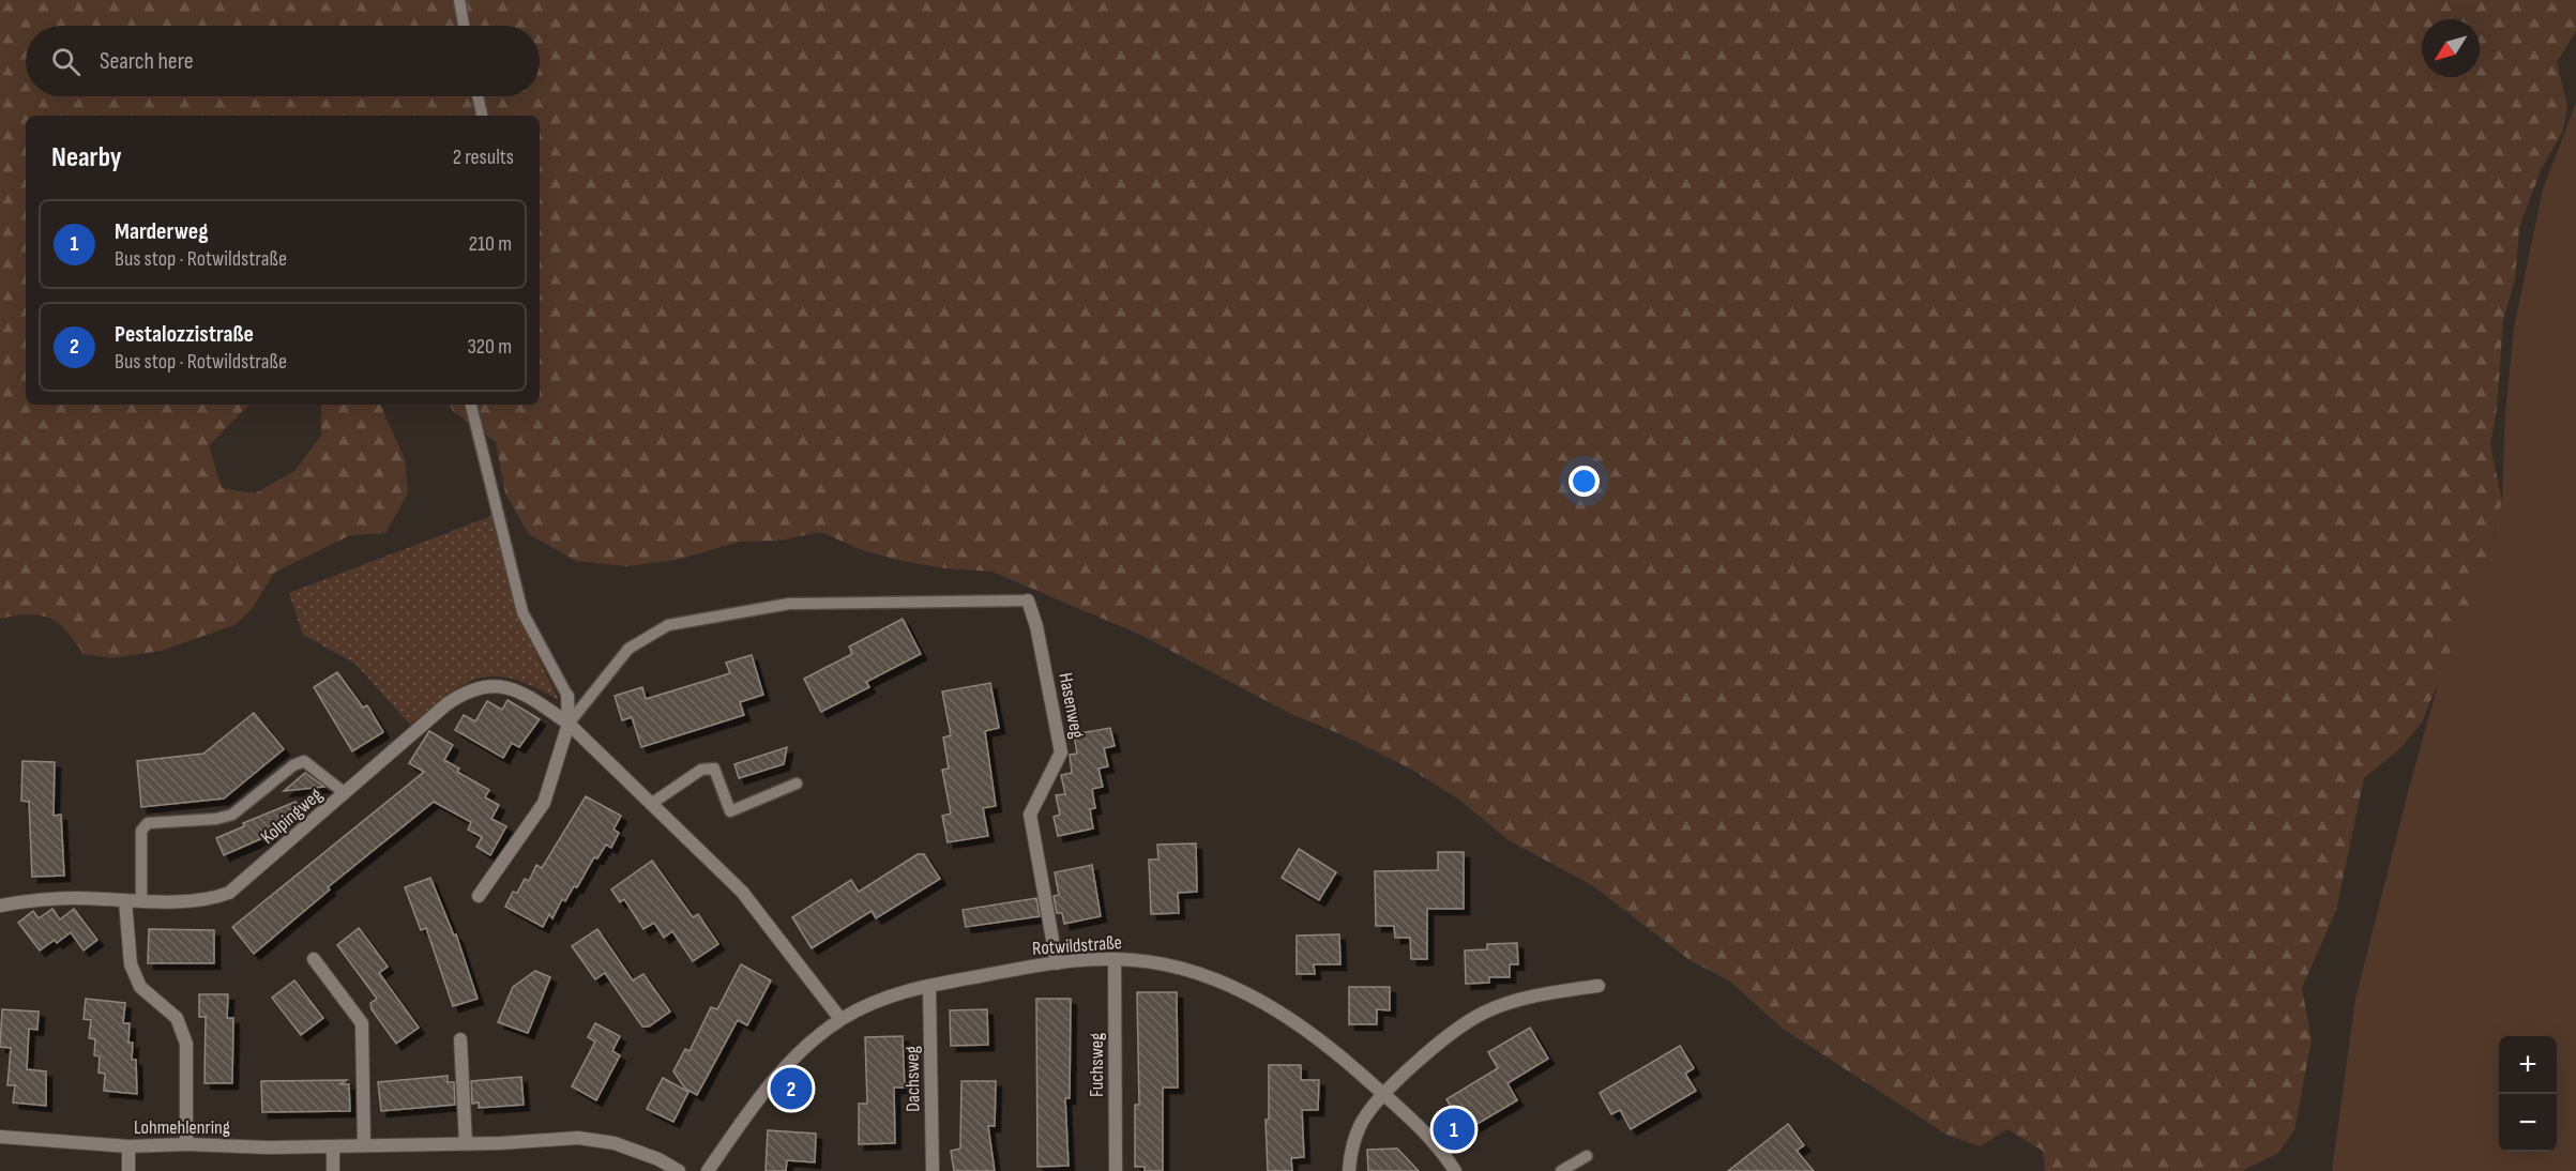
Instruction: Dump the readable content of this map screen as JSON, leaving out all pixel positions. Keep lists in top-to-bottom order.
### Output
{
  "streets": {
    "street": [
      "Hasenweg",
      "Kolpingweg",
      "Rotwildstraße",
      "Fuchsweg",
      "Dachsweg",
      "Lohmehlenring"
    ]
  },
  "crossings": [
    ["Hasenweg", "Rotwildstraße"],
    ["Kolpingweg", "Rotwildstraße"],
    ["Rotwildstraße", "Fuchsweg"],
    ["Rotwildstraße", "Dachsweg"]
  ],
  "north": "bottom left",
  "page": {
    "search": "Search here",
    "heading": ["Nearby", "2 results"],
    "list": [
      {
        "mark": "1",
        "name": "Marderweg",
        "note": "Bus stop · Rotwildstraße",
        "value": "210 m"
      },
      {
        "mark": "2",
        "name": "Pestalozzistraße",
        "note": "Bus stop · Rotwildstraße",
        "value": "320 m"
      }
    ],
    "map_buttons": ["+", "−"],
    "pins": ["2", "1"]
  }
}
